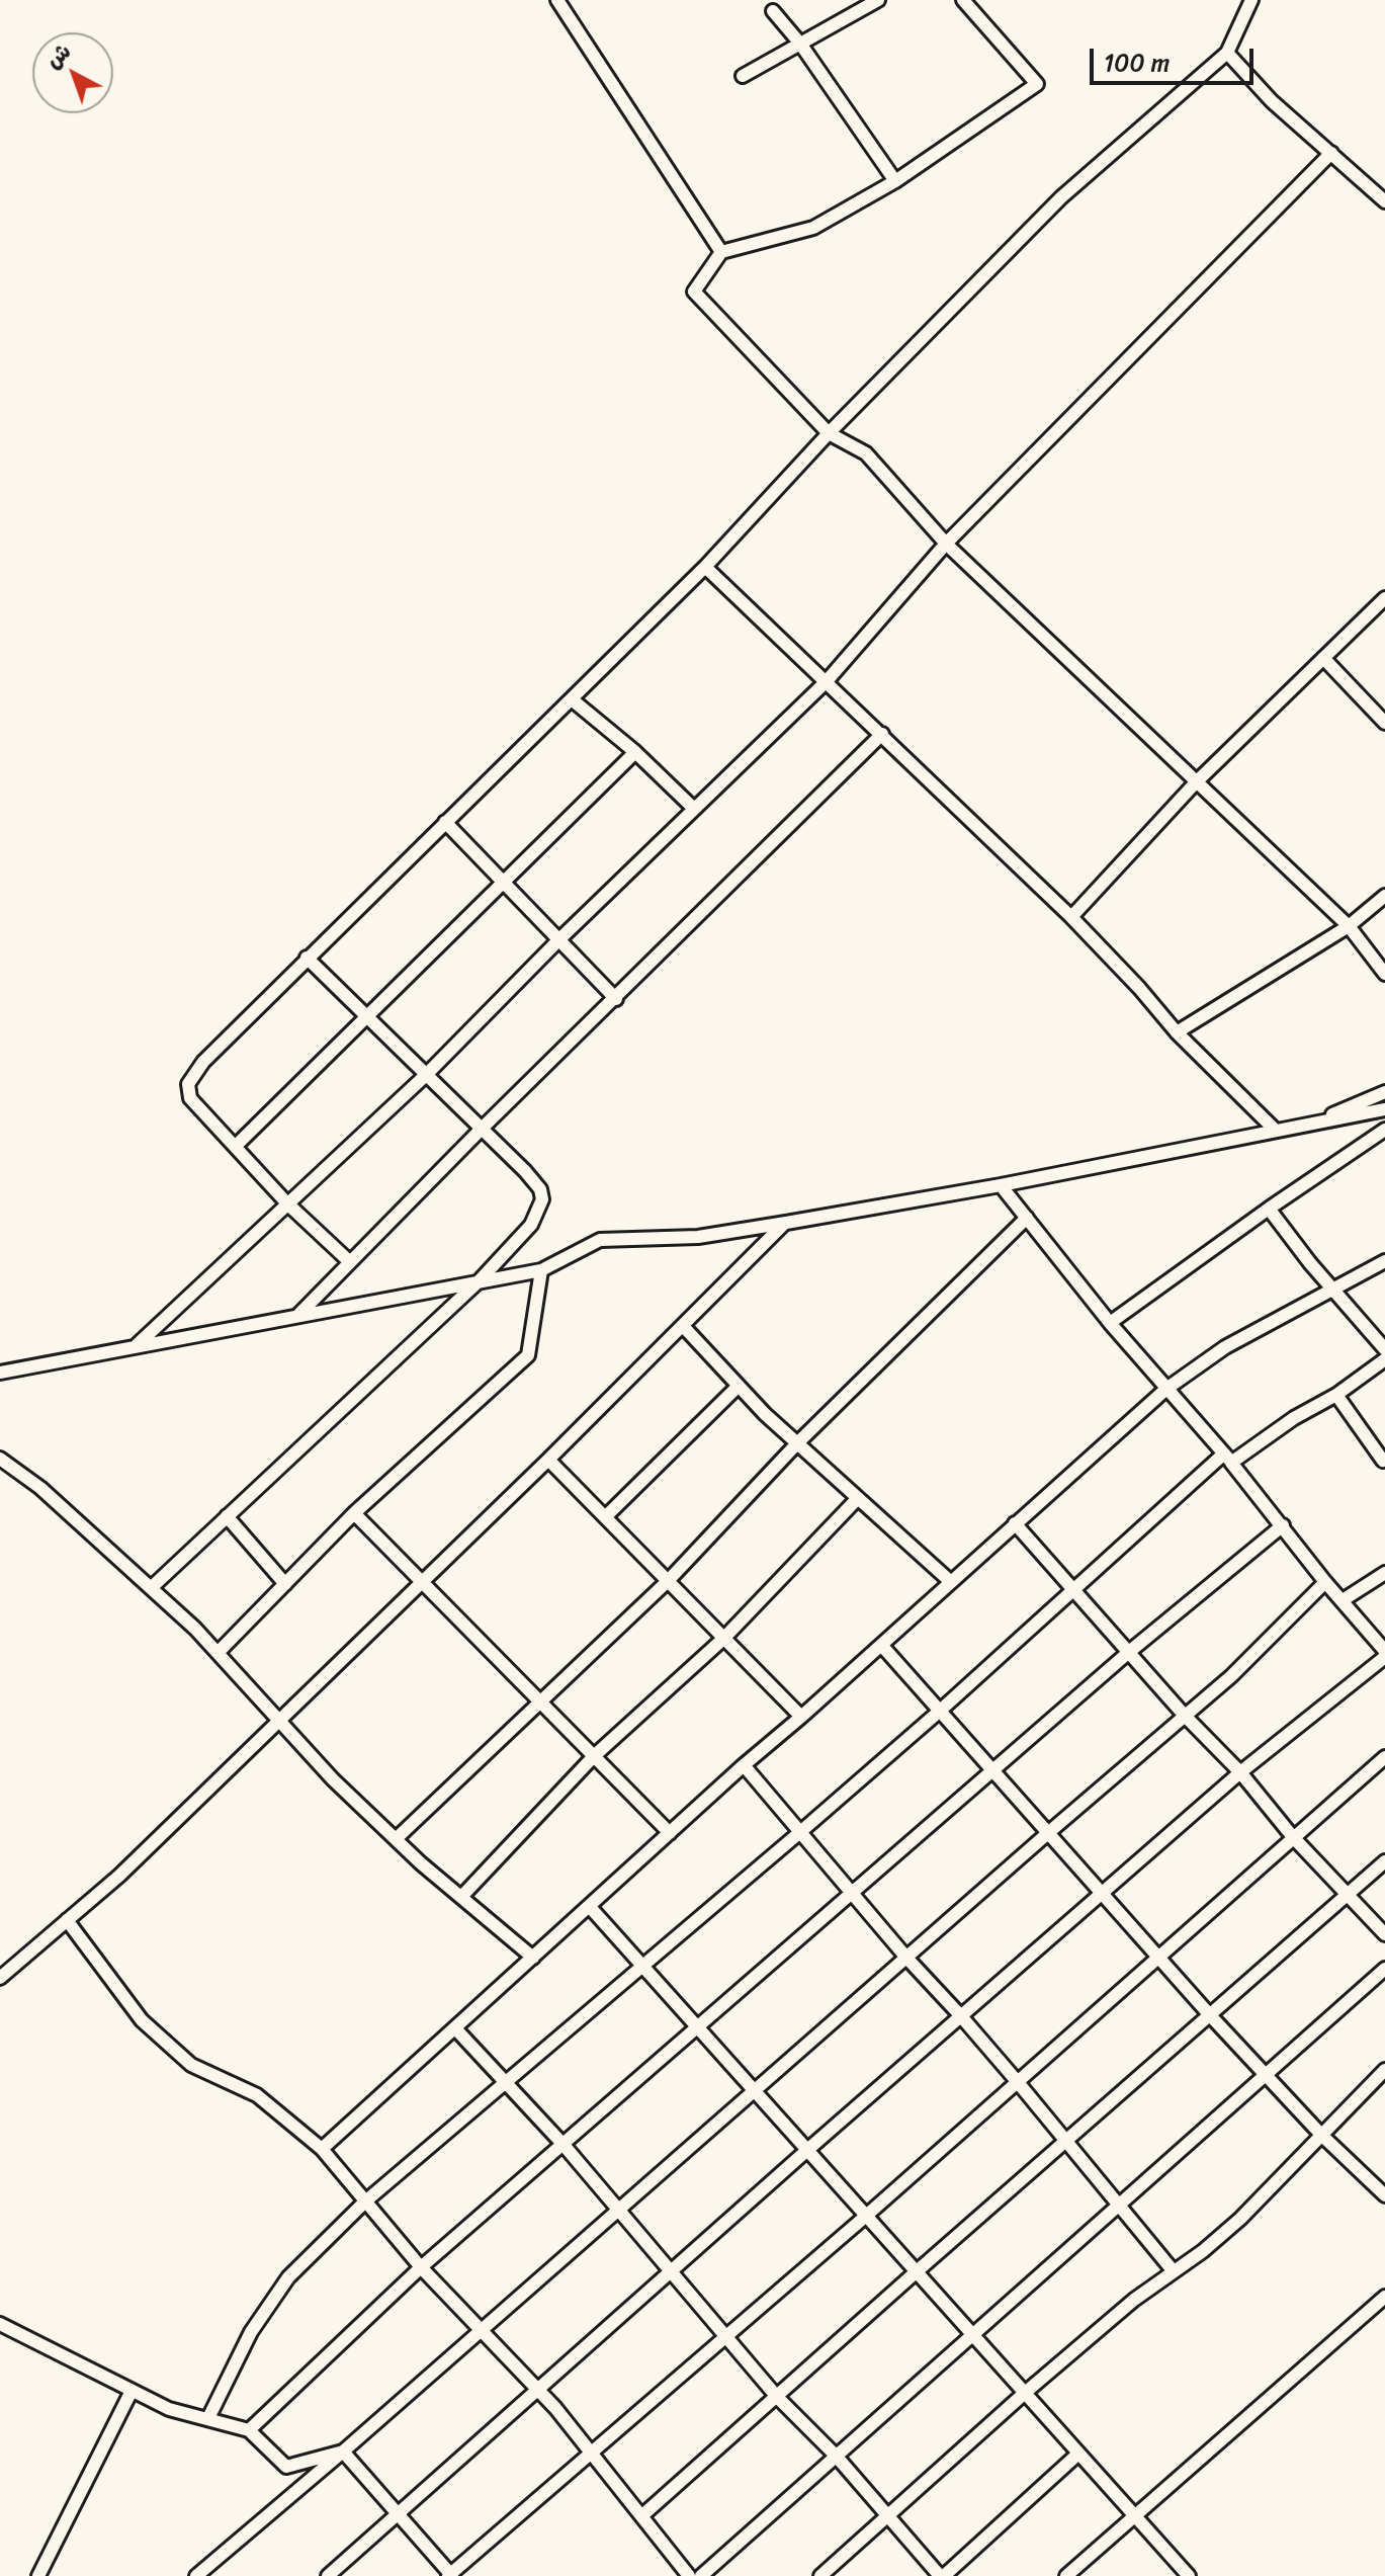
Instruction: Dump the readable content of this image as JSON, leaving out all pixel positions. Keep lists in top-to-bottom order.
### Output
{
  "scale_bar": "100 m",
  "north": "top left"
}
